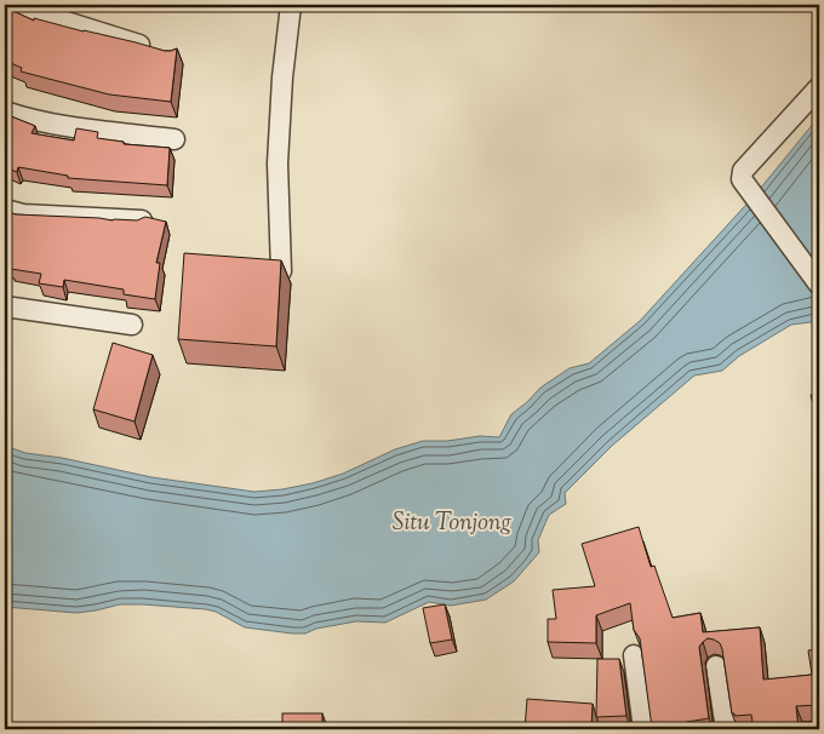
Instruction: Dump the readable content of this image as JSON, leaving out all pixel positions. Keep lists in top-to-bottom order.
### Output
{
  "water": ["Situ Tonjong"]
}
